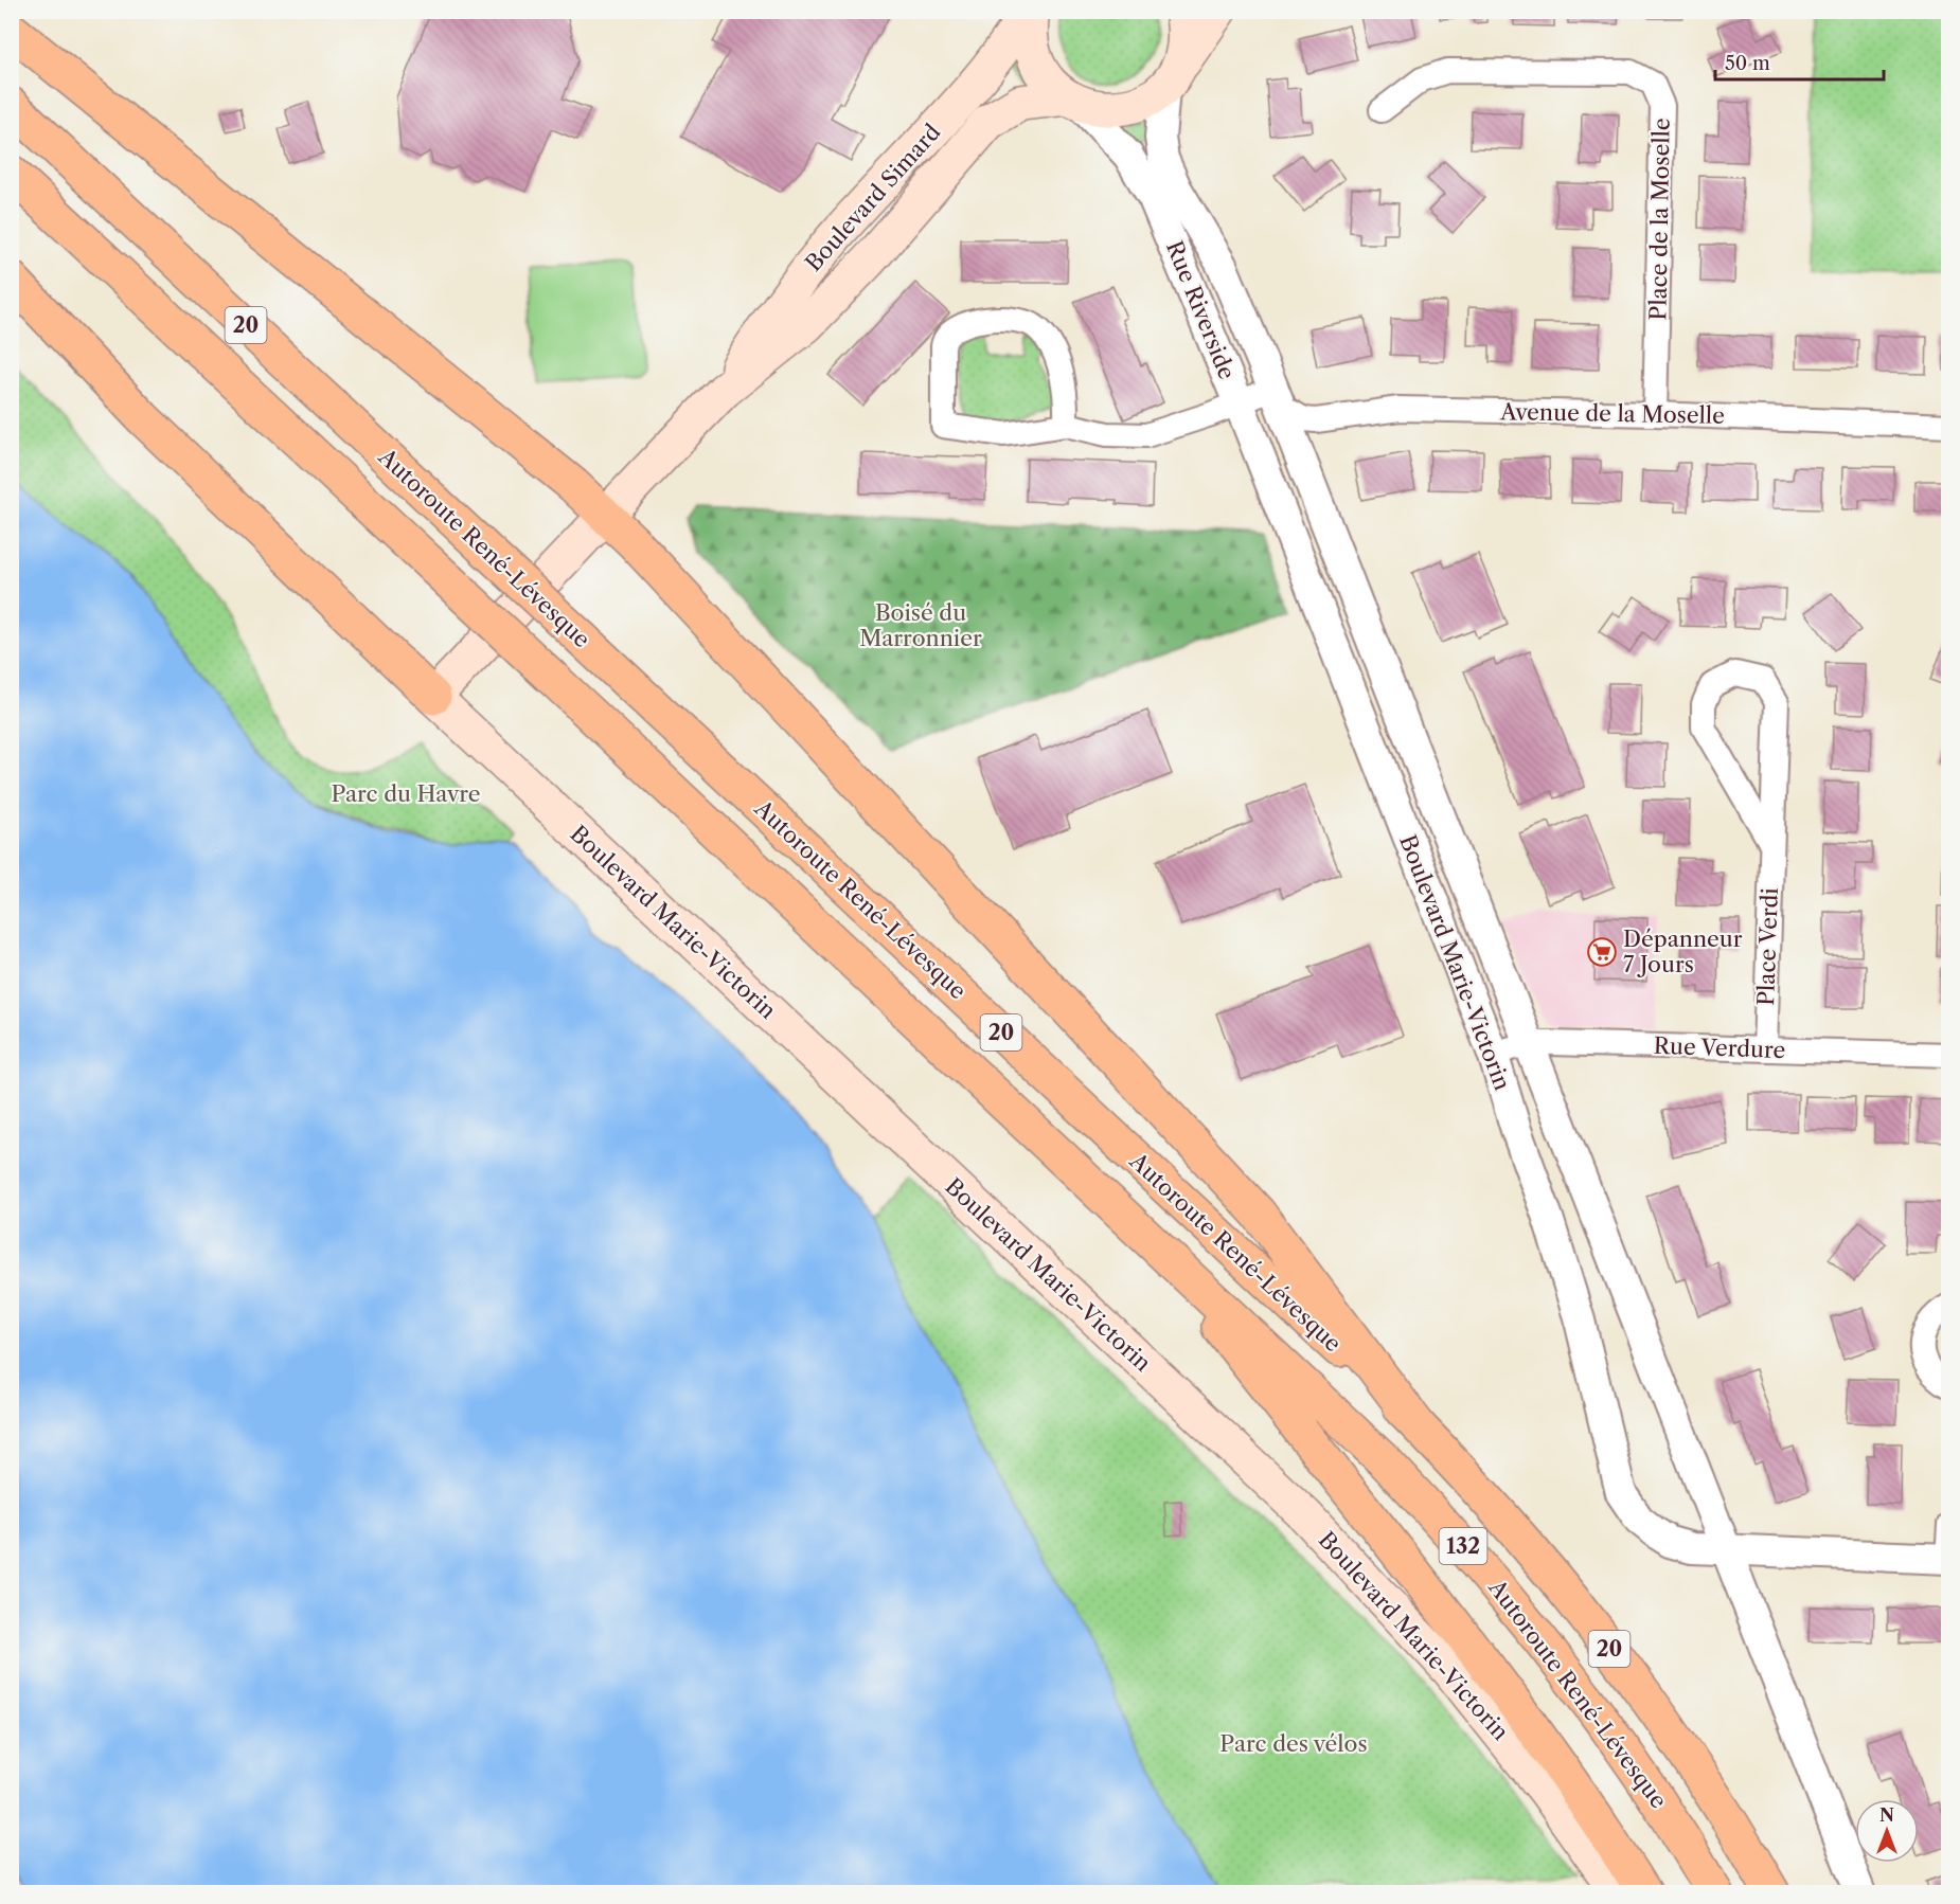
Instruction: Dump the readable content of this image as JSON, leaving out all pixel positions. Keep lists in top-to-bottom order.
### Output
{
  "streets": {
    "highway": ["20", "Autoroute René-Lévesque", "132"],
    "main road": ["Boulevard Simard", "Boulevard Marie-Victorin"],
    "street": [
      "Place de la Moselle",
      "Rue Riverside",
      "Avenue de la Moselle",
      "Place Verdi",
      "Rue Verdure"
    ]
  },
  "crossings": [
    ["Boulevard Simard", "Rue Riverside"],
    ["Boulevard Simard", "Boulevard Marie-Victorin"],
    ["Place de la Moselle", "Avenue de la Moselle"],
    ["Rue Riverside", "Avenue de la Moselle"],
    ["Rue Riverside", "Boulevard Marie-Victorin"],
    ["Boulevard Marie-Victorin", "Rue Verdure"],
    ["Place Verdi", "Rue Verdure"]
  ],
  "parks": ["Boisé du Marronnier", "Parc du Havre", "Parc des vélos"],
  "places": {
    "supermarket": ["Dépanneur 7 Jours"]
  },
  "scale_bar": "50 m",
  "north": "top"
}
